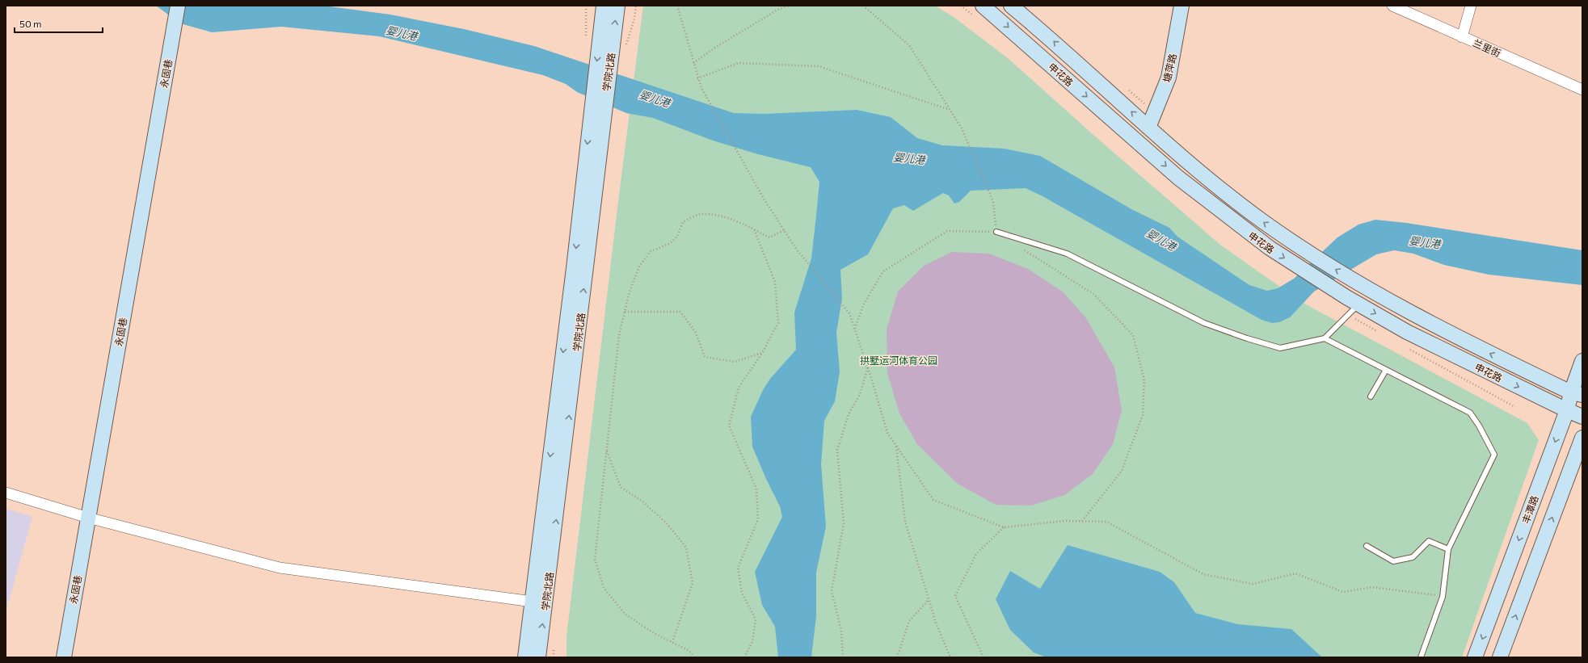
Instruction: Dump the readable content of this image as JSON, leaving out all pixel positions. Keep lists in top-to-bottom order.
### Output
{
  "streets": {
    "main road": [
      "塘萍路",
      "学院北路",
      "永固巷",
      "申花路",
      "丰潭路"
    ],
    "street": ["兰里街"]
  },
  "crossings": [
    ["塘萍路", "申花路"],
    ["申花路", "丰潭路"]
  ],
  "water": ["婴儿港"],
  "parks": ["拱墅运河体育公园"],
  "scale_bar": "50 m"
}
